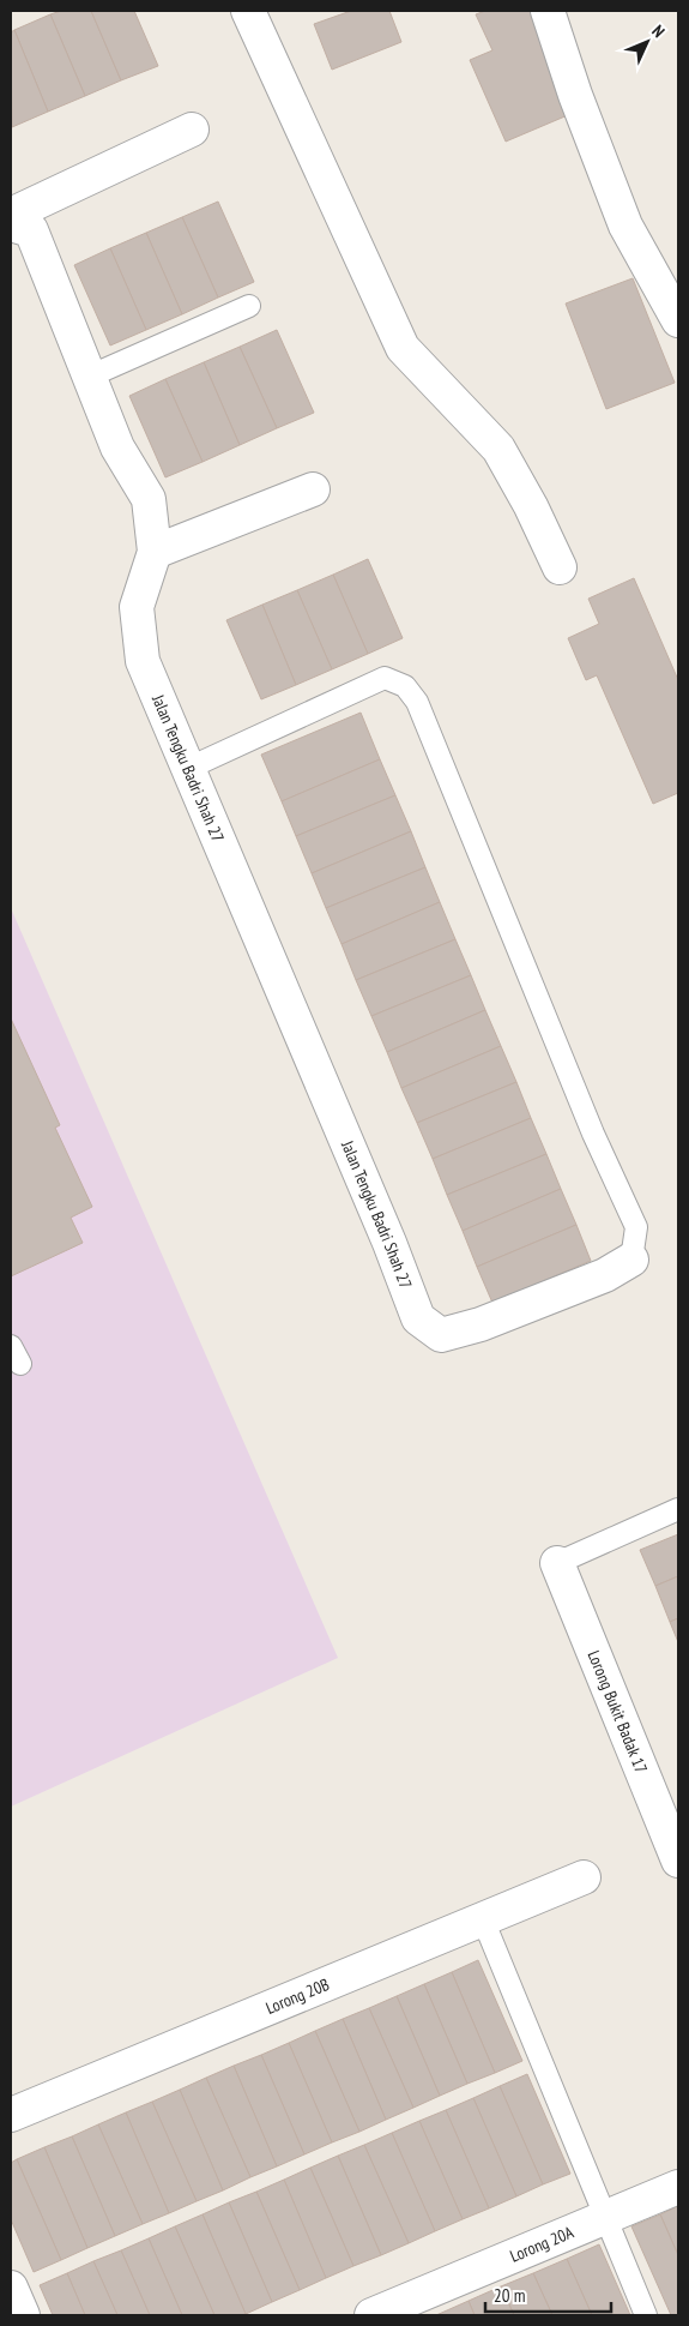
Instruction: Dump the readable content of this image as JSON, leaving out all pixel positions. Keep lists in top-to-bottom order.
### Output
{
  "streets": {
    "street": [
      "Jalan Tengku Badri Shah 27",
      "Lorong Bukit Badak 17",
      "Lorong 20B",
      "Lorong 20A"
    ]
  },
  "scale_bar": "20 m",
  "north": "top right"
}
